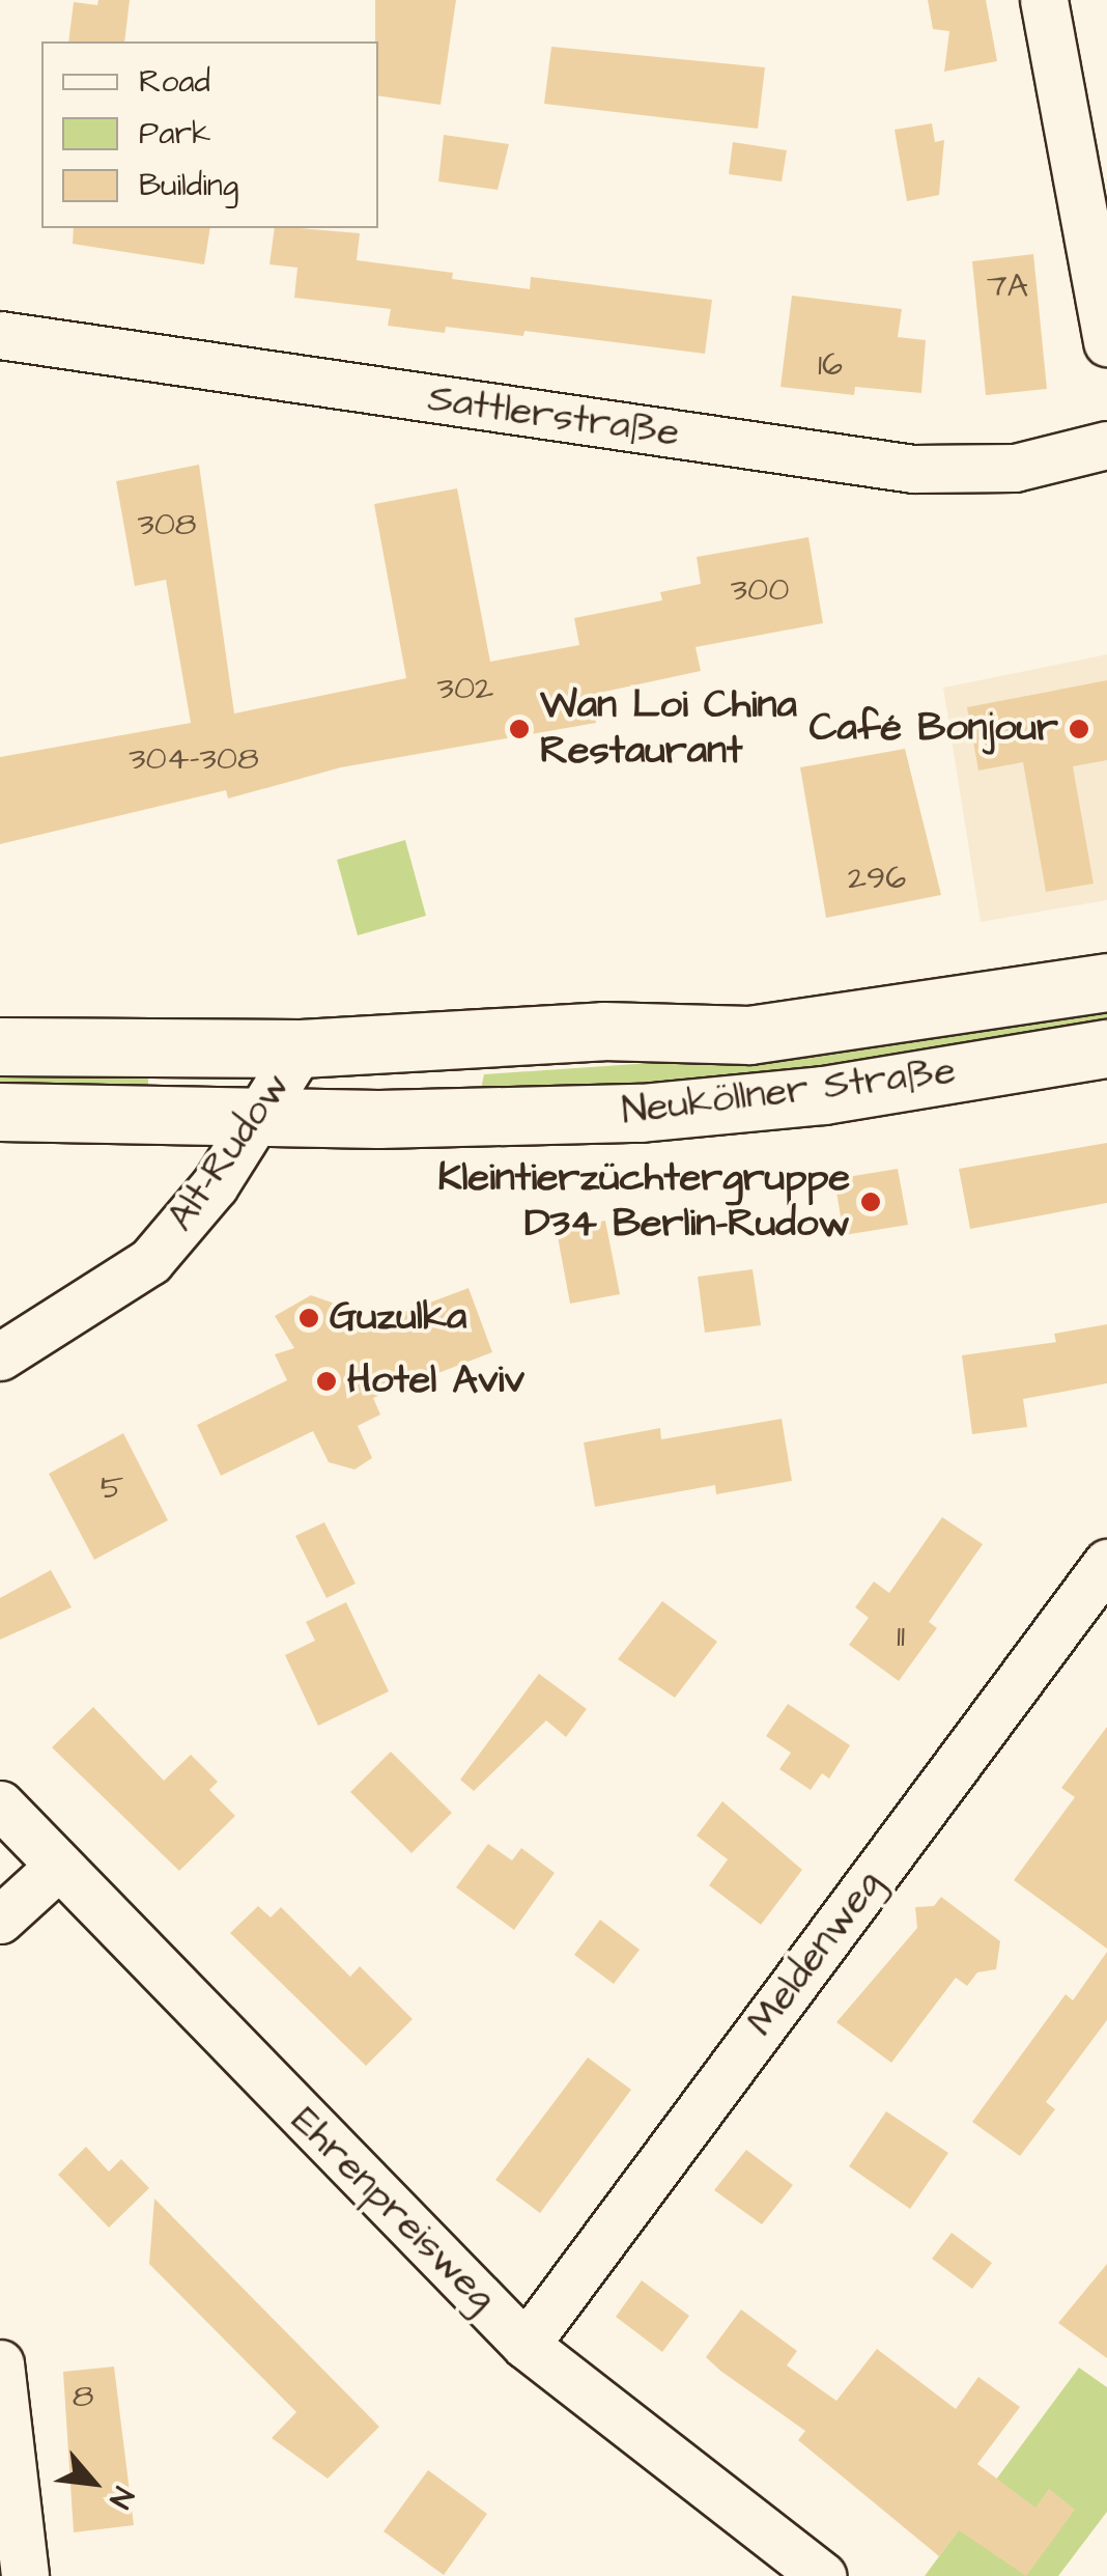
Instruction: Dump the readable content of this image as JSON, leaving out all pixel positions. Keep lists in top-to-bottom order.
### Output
{
  "streets": {
    "main road": ["Neuköllner Straße"],
    "street": [
      "Sattlerstraße",
      "Alt-Rudow",
      "Meldenweg",
      "Ehrenpreisweg"
    ]
  },
  "crossings": [
    ["Neuköllner Straße", "Alt-Rudow"],
    ["Meldenweg", "Ehrenpreisweg"]
  ],
  "places": [
    "Wan Loi China Restaurant",
    "Café Bonjour",
    "Kleintierzüchtergruppe D34 Berlin-Rudow",
    "Guzulka",
    "Hotel Aviv"
  ],
  "house_numbers": [
    "7A",
    "16",
    "308",
    "300",
    "302",
    "304-308",
    "296",
    "5",
    "11",
    "8"
  ],
  "legend": ["Road", "Park", "Building"],
  "north": "bottom right"
}
